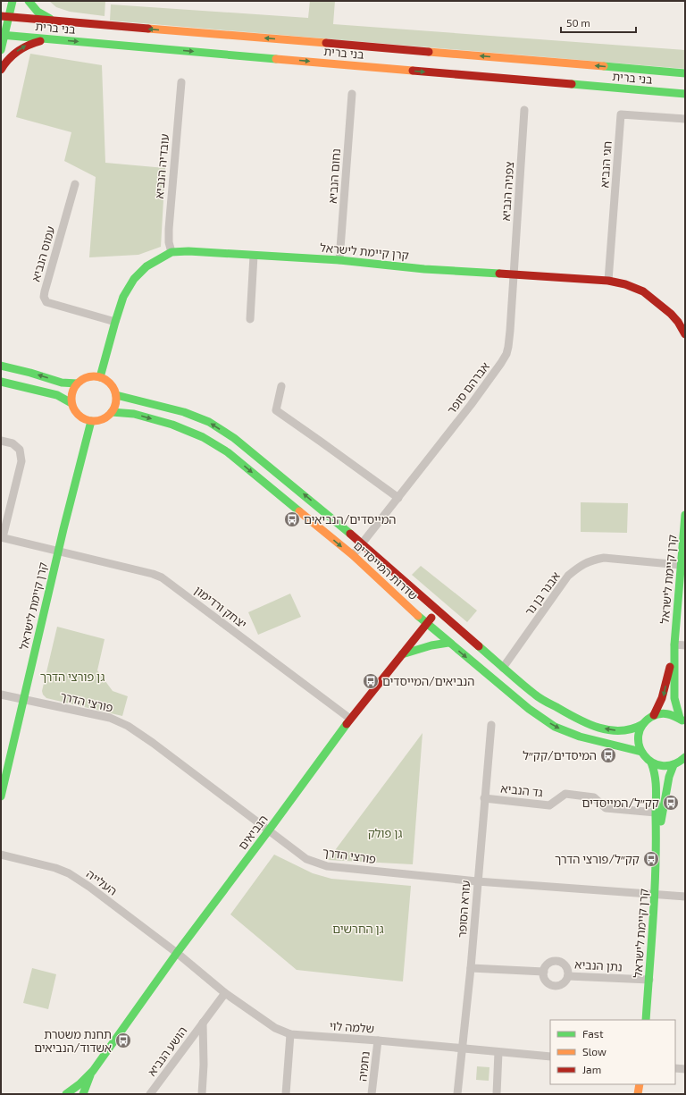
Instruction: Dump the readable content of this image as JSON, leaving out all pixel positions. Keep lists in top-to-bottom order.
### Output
{
  "streets": {
    "street": [
      "בני ברית",
      "חגי הנביא",
      "עובדיה הנביא",
      "נחום הנביא",
      "צפניה הנביא",
      "קרן קיימת לישראל",
      "עמוס הנביא",
      "אברהם סופר",
      "שדרות המייסדים",
      "אבנר בן נר",
      "יצחק ורדימון",
      "פורצי הדרך",
      "גד הנביא",
      "הנביאים",
      "העלייה",
      "עזרא הסופר",
      "נתן הנביא",
      "שלמה לוי",
      "הושע הנביא",
      "נחמיה"
    ]
  },
  "crossings": [
    ["חגי הנביא", "קרן קיימת לישראל"],
    ["עובדיה הנביא", "קרן קיימת לישראל"],
    ["נחום הנביא", "קרן קיימת לישראל"],
    ["צפניה הנביא", "קרן קיימת לישראל"],
    ["צפניה הנביא", "אברהם סופר"],
    ["קרן קיימת לישראל", "עמוס הנביא"],
    ["קרן קיימת לישראל", "אברהם סופר"],
    ["קרן קיימת לישראל", "שדרות המייסדים"],
    ["קרן קיימת לישראל", "אבנר בן נר"],
    ["קרן קיימת לישראל", "יצחק ורדימון"],
    ["קרן קיימת לישראל", "פורצי הדרך"],
    ["קרן קיימת לישראל", "גד הנביא"],
    ["קרן קיימת לישראל", "נתן הנביא"],
    ["אברהם סופר", "שדרות המייסדים"],
    ["שדרות המייסדים", "אבנר בן נר"],
    ["שדרות המייסדים", "הנביאים"],
    ["יצחק ורדימון", "הנביאים"],
    ["פורצי הדרך", "הנביאים"],
    ["פורצי הדרך", "עזרא הסופר"],
    ["גד הנביא", "עזרא הסופר"],
    ["הנביאים", "העלייה"],
    ["הנביאים", "שלמה לוי"],
    ["העלייה", "שלמה לוי"],
    ["עזרא הסופר", "שלמה לוי"],
    ["שלמה לוי", "הושע הנביא"],
    ["שלמה לוי", "נחמיה"]
  ],
  "parks": ["גן פורצי הדרך", "גן פולק", "גן החרשים"],
  "places": {
    "bus stop": [
      "המייסדים/הנביאים",
      "הנביאים/המייסדים",
      "המיסדים/קק״ל",
      "קק״ל/המייסדים",
      "קק״ל/פורצי הדרך",
      "תחנת משטרת אשדוד/הנביאים"
    ]
  },
  "legend": ["Fast", "Slow", "Jam"],
  "scale_bar": "50 m"
}
